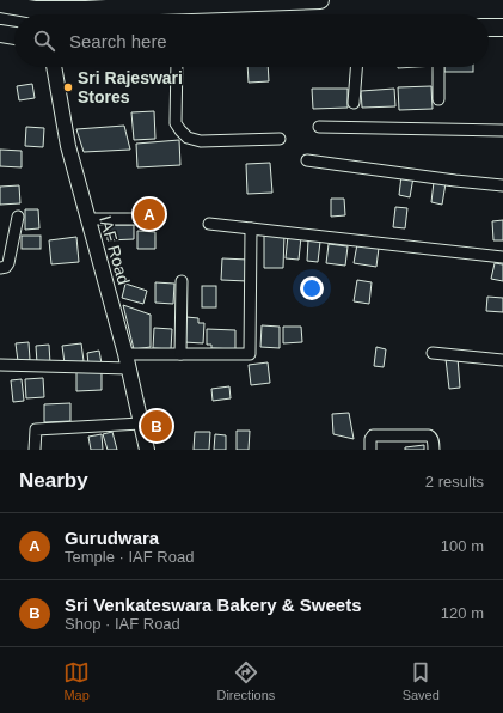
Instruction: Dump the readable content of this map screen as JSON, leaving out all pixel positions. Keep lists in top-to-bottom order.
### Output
{
  "streets": {
    "street": ["IAF Road"]
  },
  "places": ["Sri Rajeswari Stores"],
  "page": {
    "search": "Search here",
    "pins": ["A", "B"],
    "heading": ["Nearby", "2 results"],
    "list": [
      {
        "mark": "A",
        "name": "Gurudwara",
        "note": "Temple · IAF Road",
        "value": "100 m"
      },
      {
        "mark": "B",
        "name": "Sri Venkateswara Bakery & Sweets",
        "note": "Shop · IAF Road",
        "value": "120 m"
      }
    ],
    "nav": ["Map", "Directions", "Saved"]
  }
}
